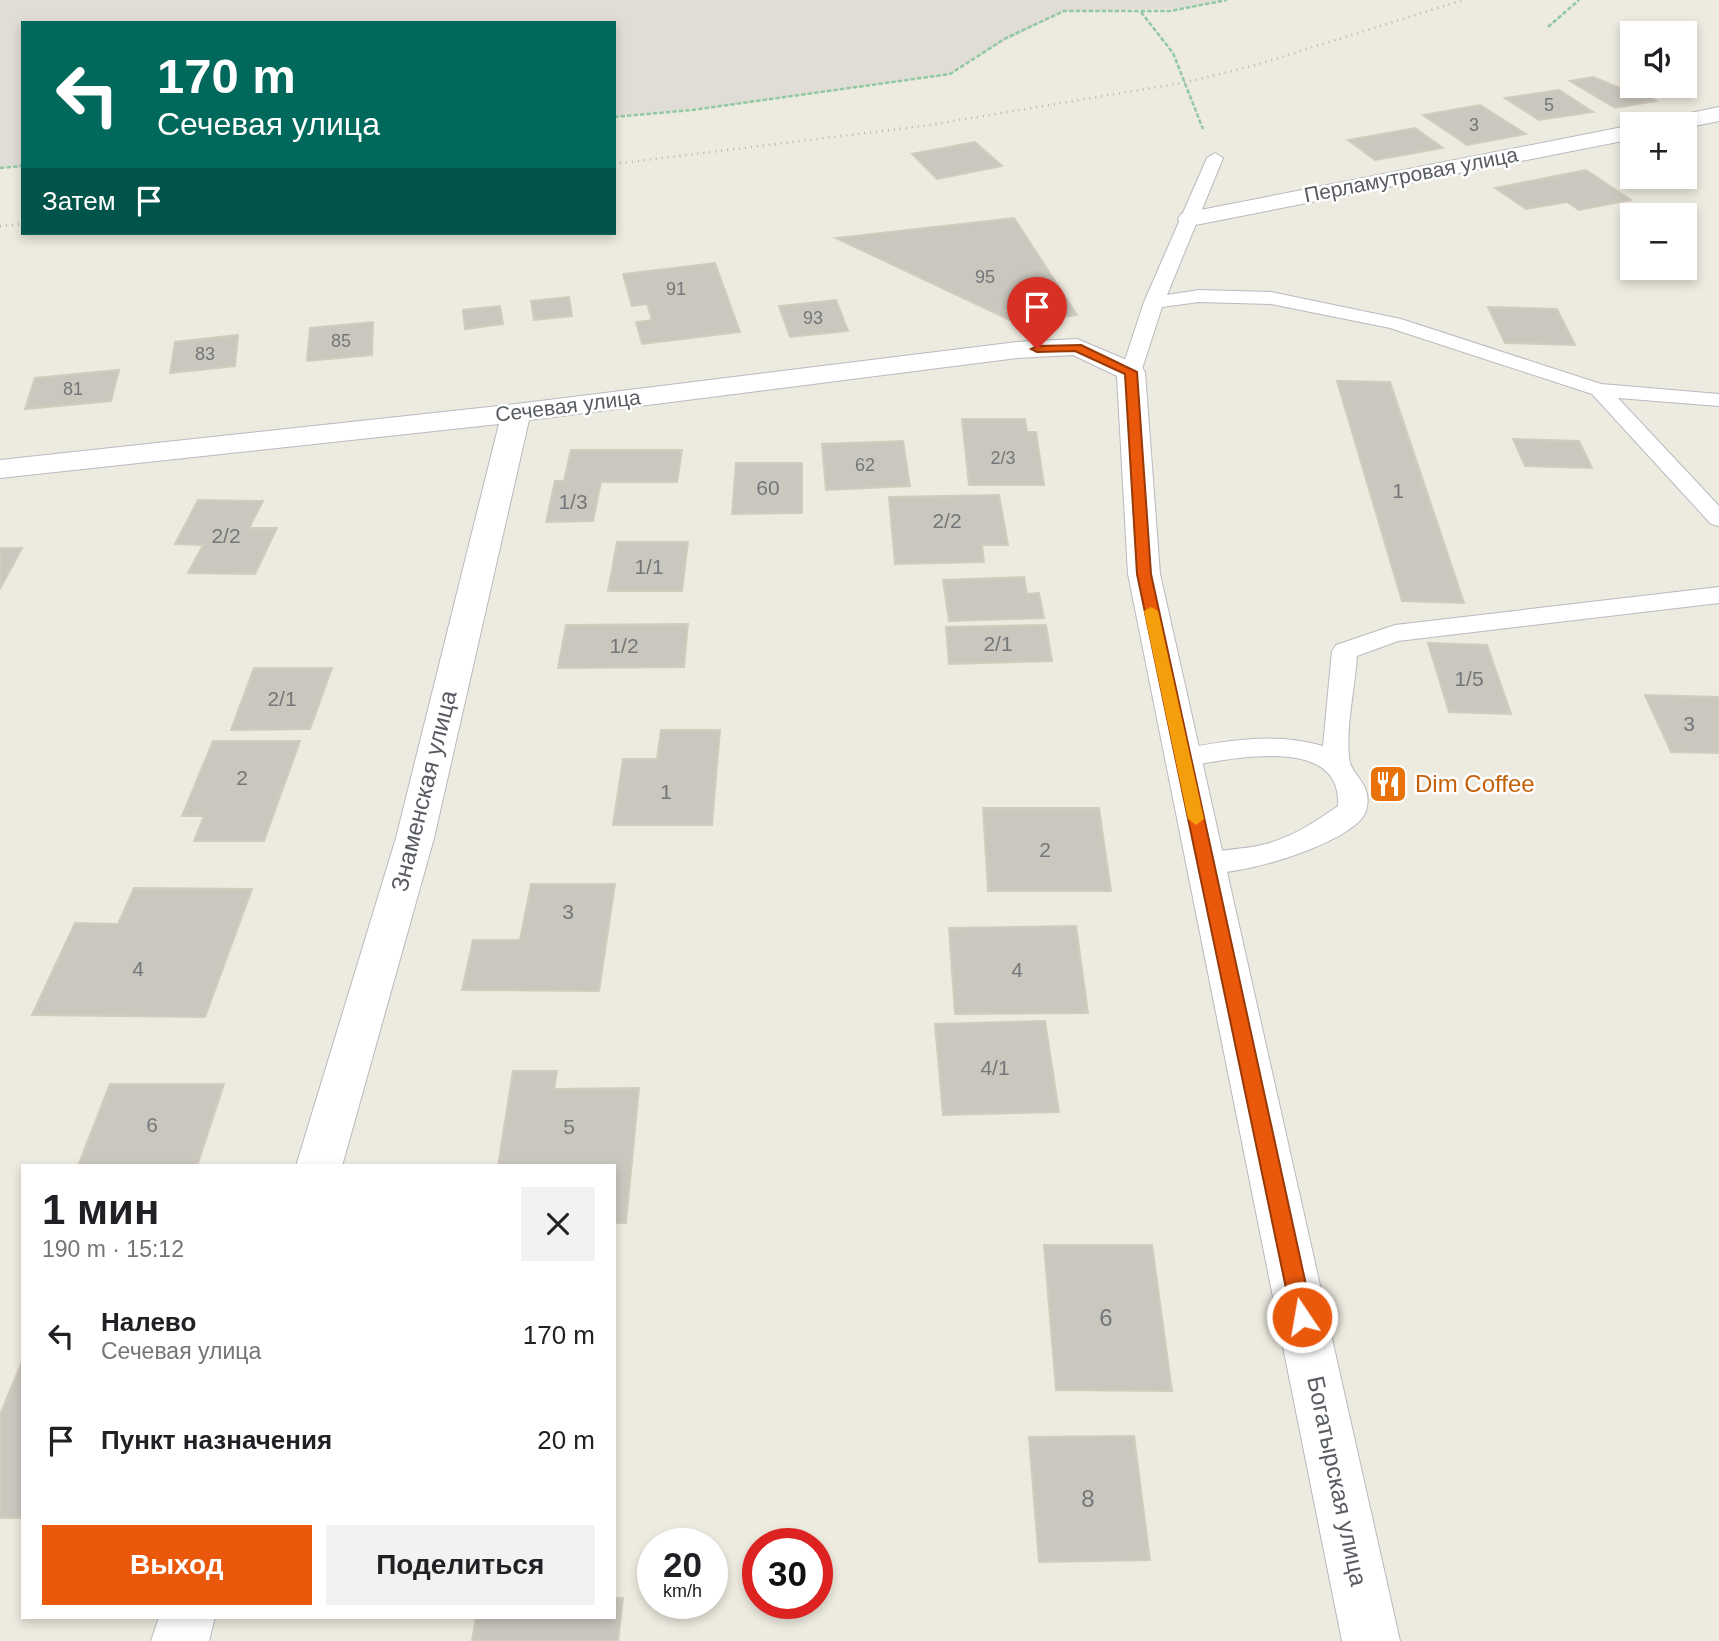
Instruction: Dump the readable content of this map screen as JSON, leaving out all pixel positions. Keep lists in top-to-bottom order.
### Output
{
  "streets": {
    "street": [
      "Перламутровая улица",
      "Сечевая улица",
      "Знаменская улица",
      "Богатырская улица"
    ]
  },
  "crossings": [
    ["Сечевая улица", "Знаменская улица"],
    ["Сечевая улица", "Богатырская улица"]
  ],
  "places": {
    "restaurant": ["Dim Coffee"]
  },
  "house_numbers": [
    "5",
    "3",
    "95",
    "91",
    "93",
    "85",
    "83",
    "81",
    "2/3",
    "62",
    "60",
    "1",
    "1/3",
    "2/2",
    "2/2",
    "1/1",
    "2/1",
    "1/2",
    "1/5",
    "2/1",
    "3",
    "2",
    "1",
    "2",
    "3",
    "4",
    "4",
    "4/1",
    "6",
    "5",
    "6",
    "8"
  ],
  "page": {
    "map_buttons": ["+", "−"],
    "turn": ["170 m", "Сечевая улица"],
    "then": "Затем",
    "heading": ["1 мин", "190 m · 15:12"],
    "list": [
      {
        "name": "Налево",
        "note": "Сечевая улица",
        "value": "170 m"
      },
      {
        "name": "Пункт назначения",
        "value": "20 m"
      }
    ],
    "buttons": ["Выход", "Поделиться"],
    "speed": "20 km/h",
    "limit": "30"
  }
}
